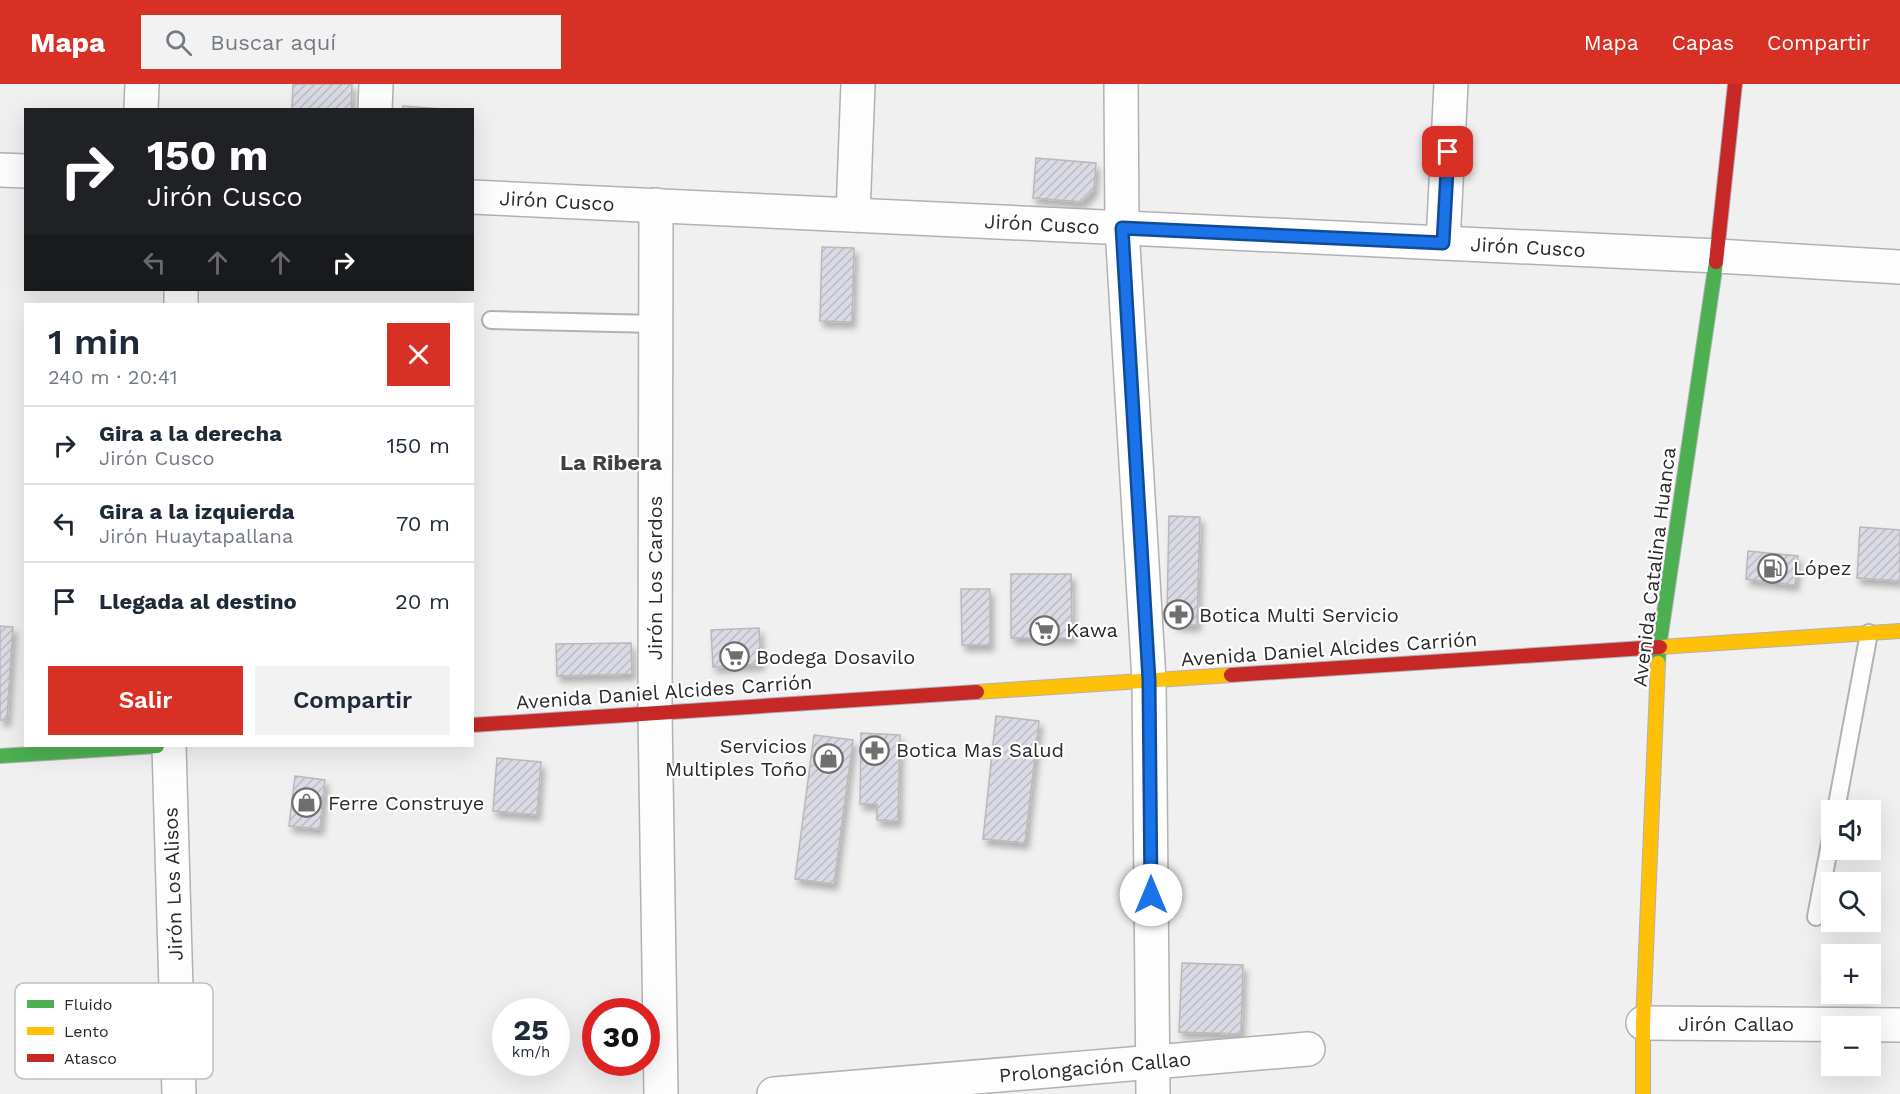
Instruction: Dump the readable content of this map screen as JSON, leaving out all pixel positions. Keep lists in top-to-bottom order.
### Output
{
  "streets": {
    "main road": ["Avenida Catalina Huanca", "Avenida Daniel Alcides Carrión"],
    "street": [
      "Jirón Cusco",
      "Jirón Los Cardos",
      "Jirón Los Alisos",
      "Jirón Callao",
      "Prolongación Callao"
    ]
  },
  "crossings": [
    ["Jirón Cusco", "Avenida Catalina Huanca"],
    ["Jirón Cusco", "Jirón Los Cardos"],
    ["Avenida Catalina Huanca", "Avenida Daniel Alcides Carrión"],
    ["Avenida Catalina Huanca", "Jirón Callao"],
    ["Jirón Los Cardos", "Avenida Daniel Alcides Carrión"]
  ],
  "districts": ["La Ribera"],
  "places": {
    "fuel station": ["López"],
    "pharmacy": ["Botica Multi Servicio", "Botica Mas Salud"],
    "supermarket": ["Kawa", "Bodega Dosavilo"],
    "shop": ["Servicios Multiples Toño", "Ferre Construye"]
  },
  "legend": ["Fluido", "Lento", "Atasco"],
  "page": {
    "header": "Mapa",
    "search": "Buscar aquí",
    "nav": ["Mapa", "Capas", "Compartir"],
    "turn": ["150 m", "Jirón Cusco"],
    "heading": ["1 min", "240 m · 20:41"],
    "list": [
      {
        "name": "Gira a la derecha",
        "note": "Jirón Cusco",
        "value": "150 m"
      },
      {
        "name": "Gira a la izquierda",
        "note": "Jirón Huaytapallana",
        "value": "70 m"
      },
      {
        "name": "Llegada al destino",
        "value": "20 m"
      }
    ],
    "buttons": ["Salir", "Compartir"],
    "map_buttons": ["+", "−"],
    "speed": "25 km/h",
    "limit": "30"
  }
}
